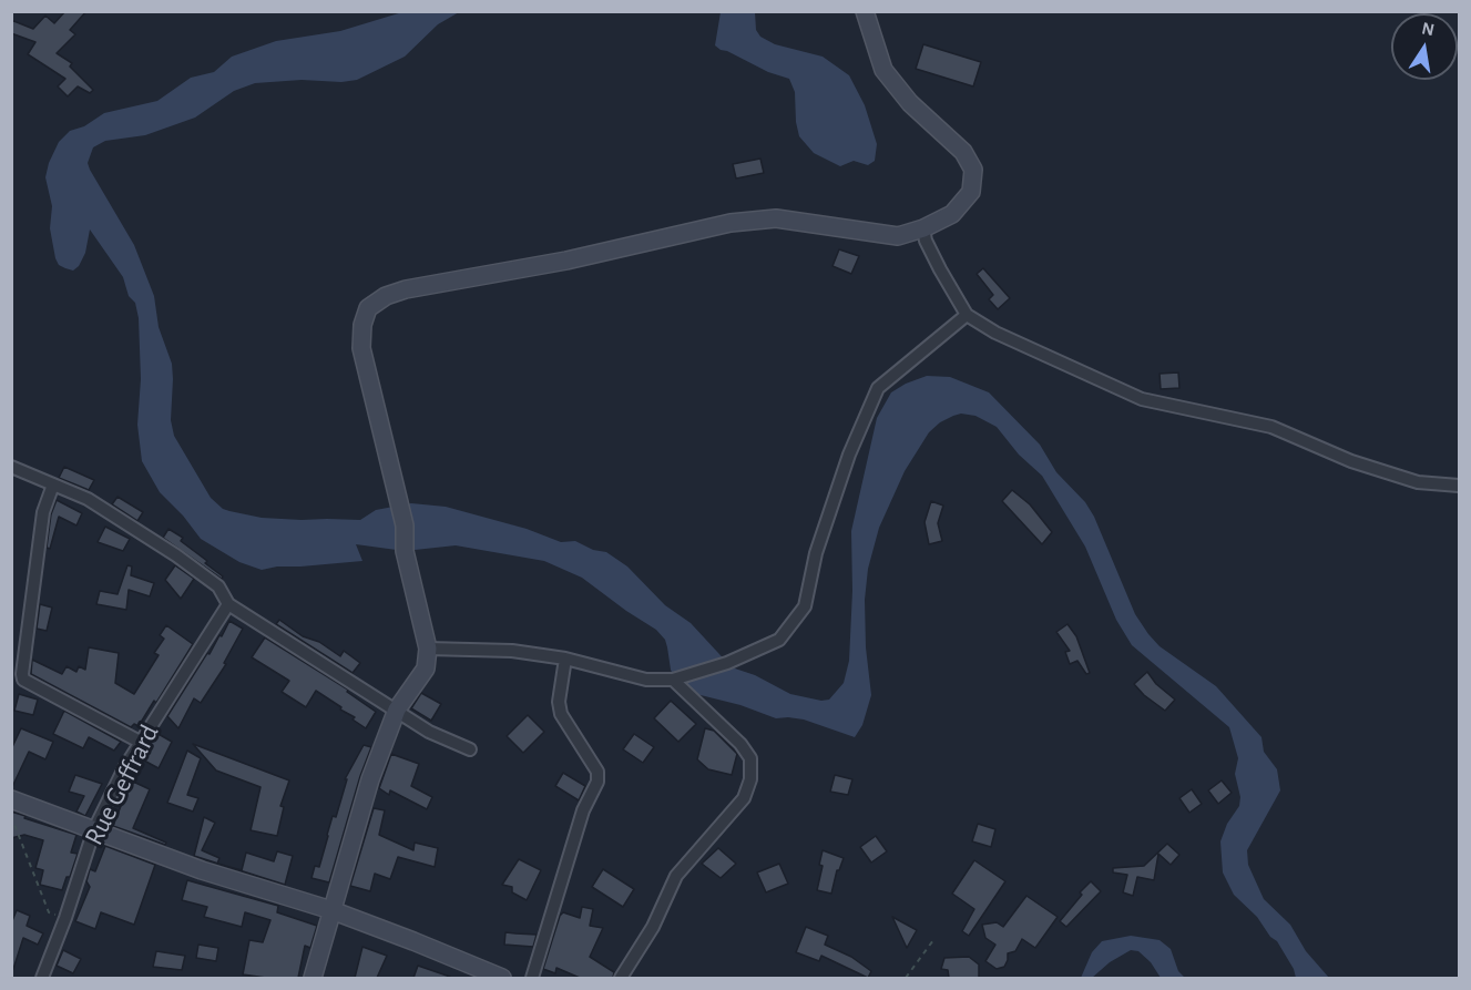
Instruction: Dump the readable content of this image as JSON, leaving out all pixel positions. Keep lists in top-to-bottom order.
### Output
{
  "streets": {
    "street": ["Rue Geffrard"]
  },
  "north": "top"
}
